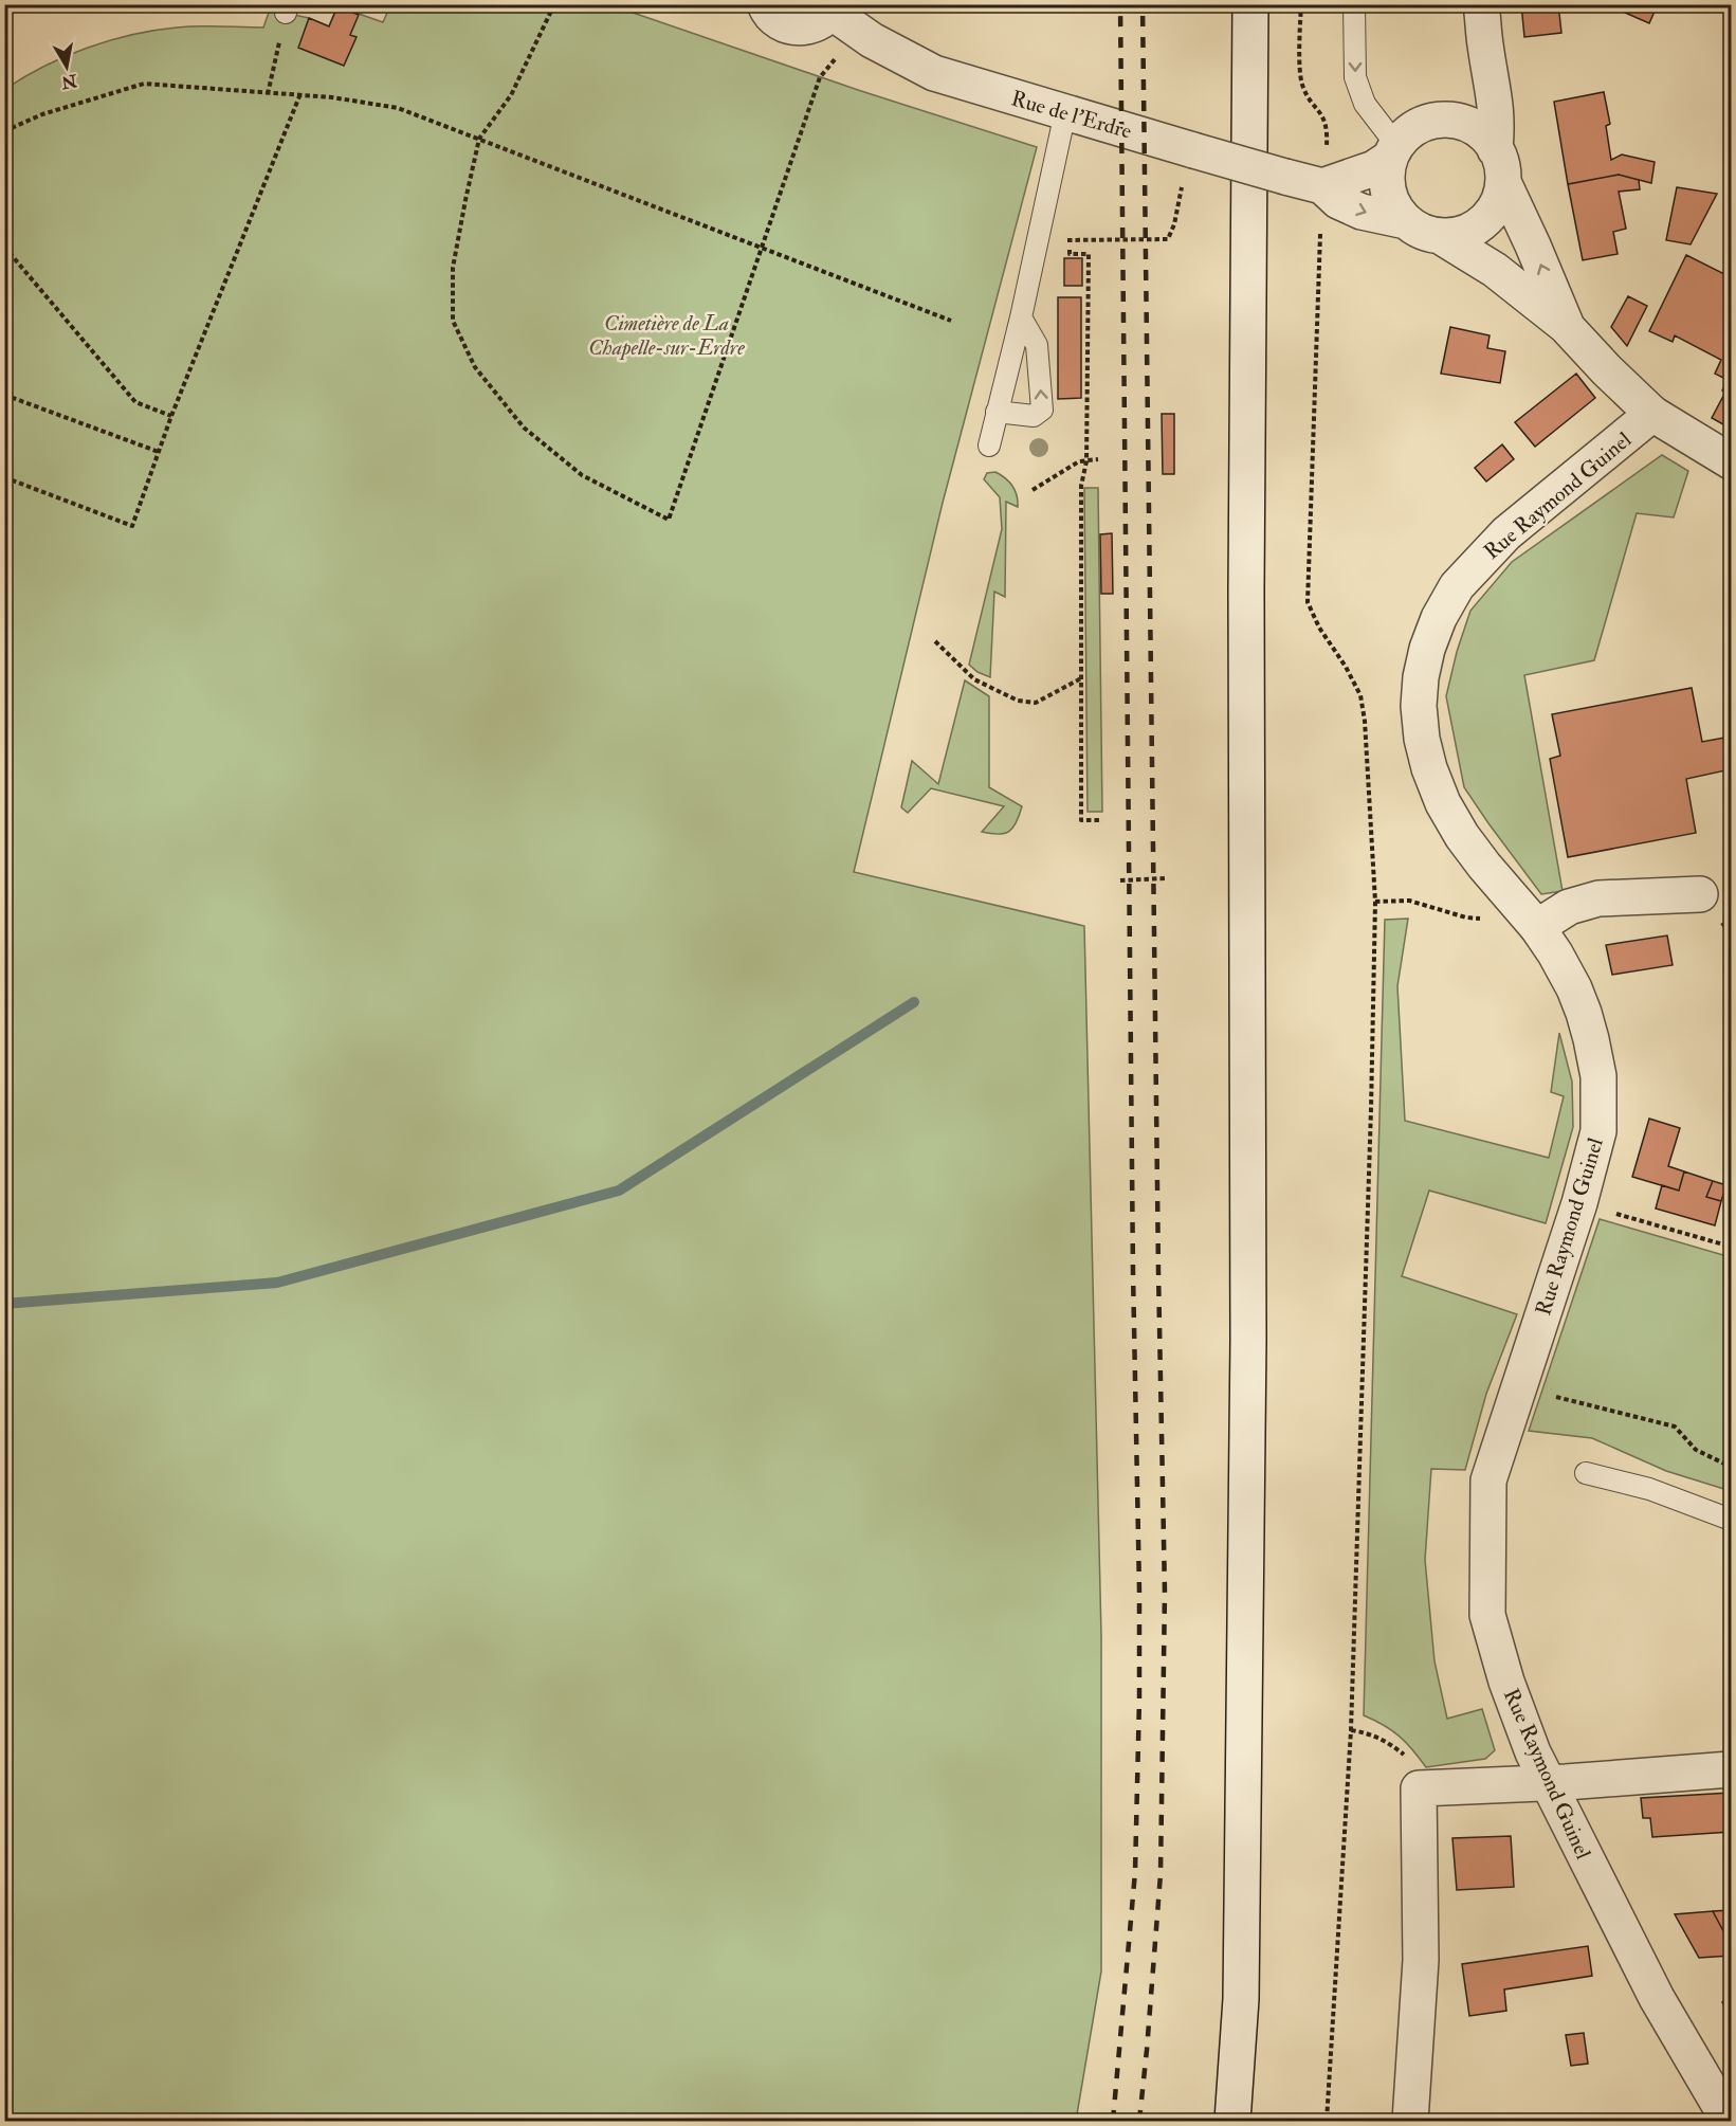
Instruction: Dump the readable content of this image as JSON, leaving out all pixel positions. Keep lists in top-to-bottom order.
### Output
{
  "streets": {
    "street": ["Rue de l'Erdre", "Rue Raymond Guinel"]
  },
  "parks": ["Cimetière de La Chapelle-sur-Erdre"],
  "north": "bottom"
}
